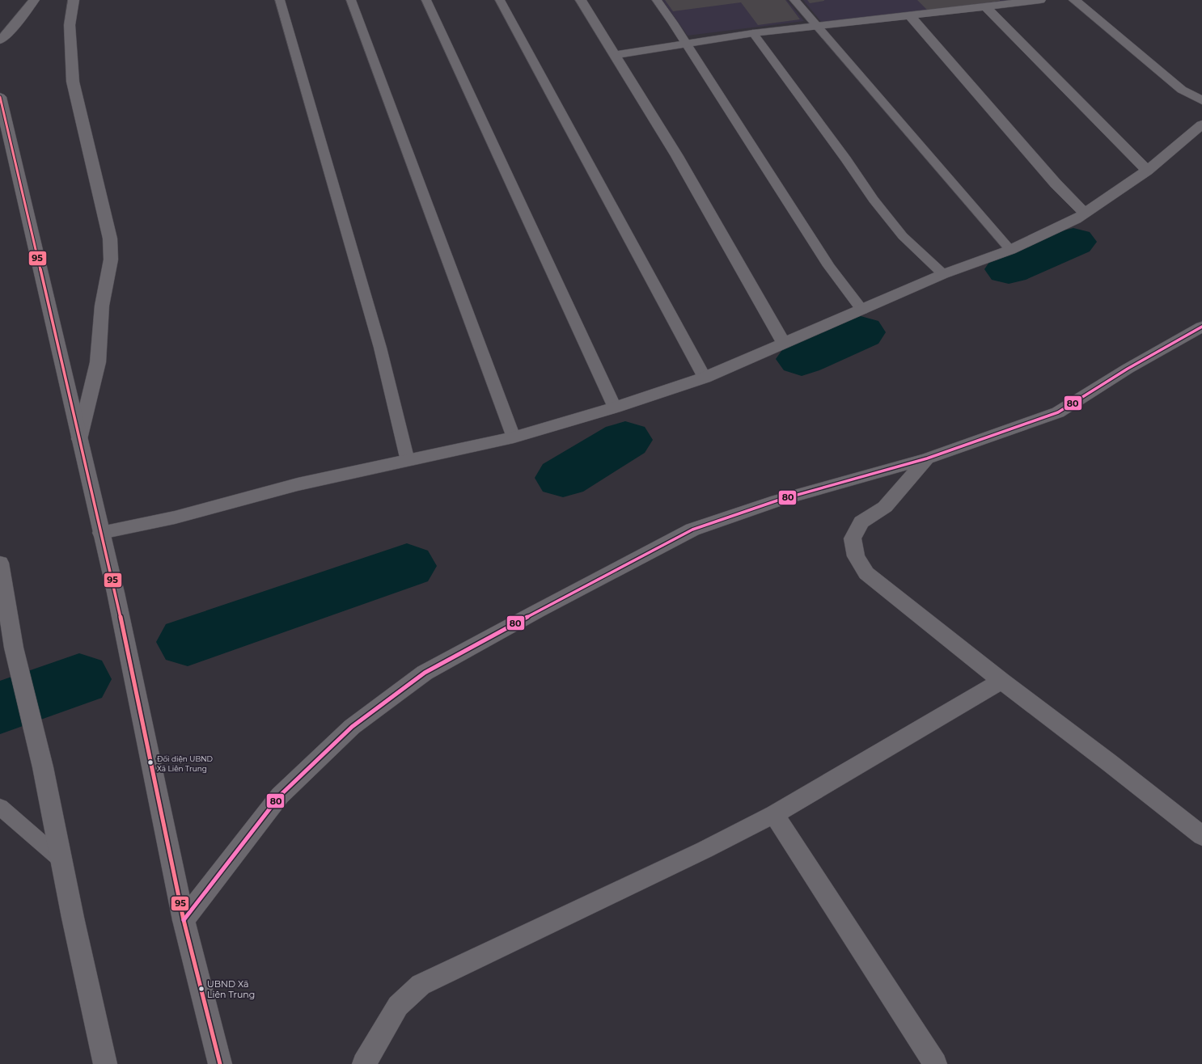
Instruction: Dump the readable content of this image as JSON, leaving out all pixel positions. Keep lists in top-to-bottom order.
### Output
{
  "places": ["Đối diện UBND Xã Liên Trung", "UBND Xã Liên Trung"],
  "lines": ["transit line 95", "transit line 80"]
}
